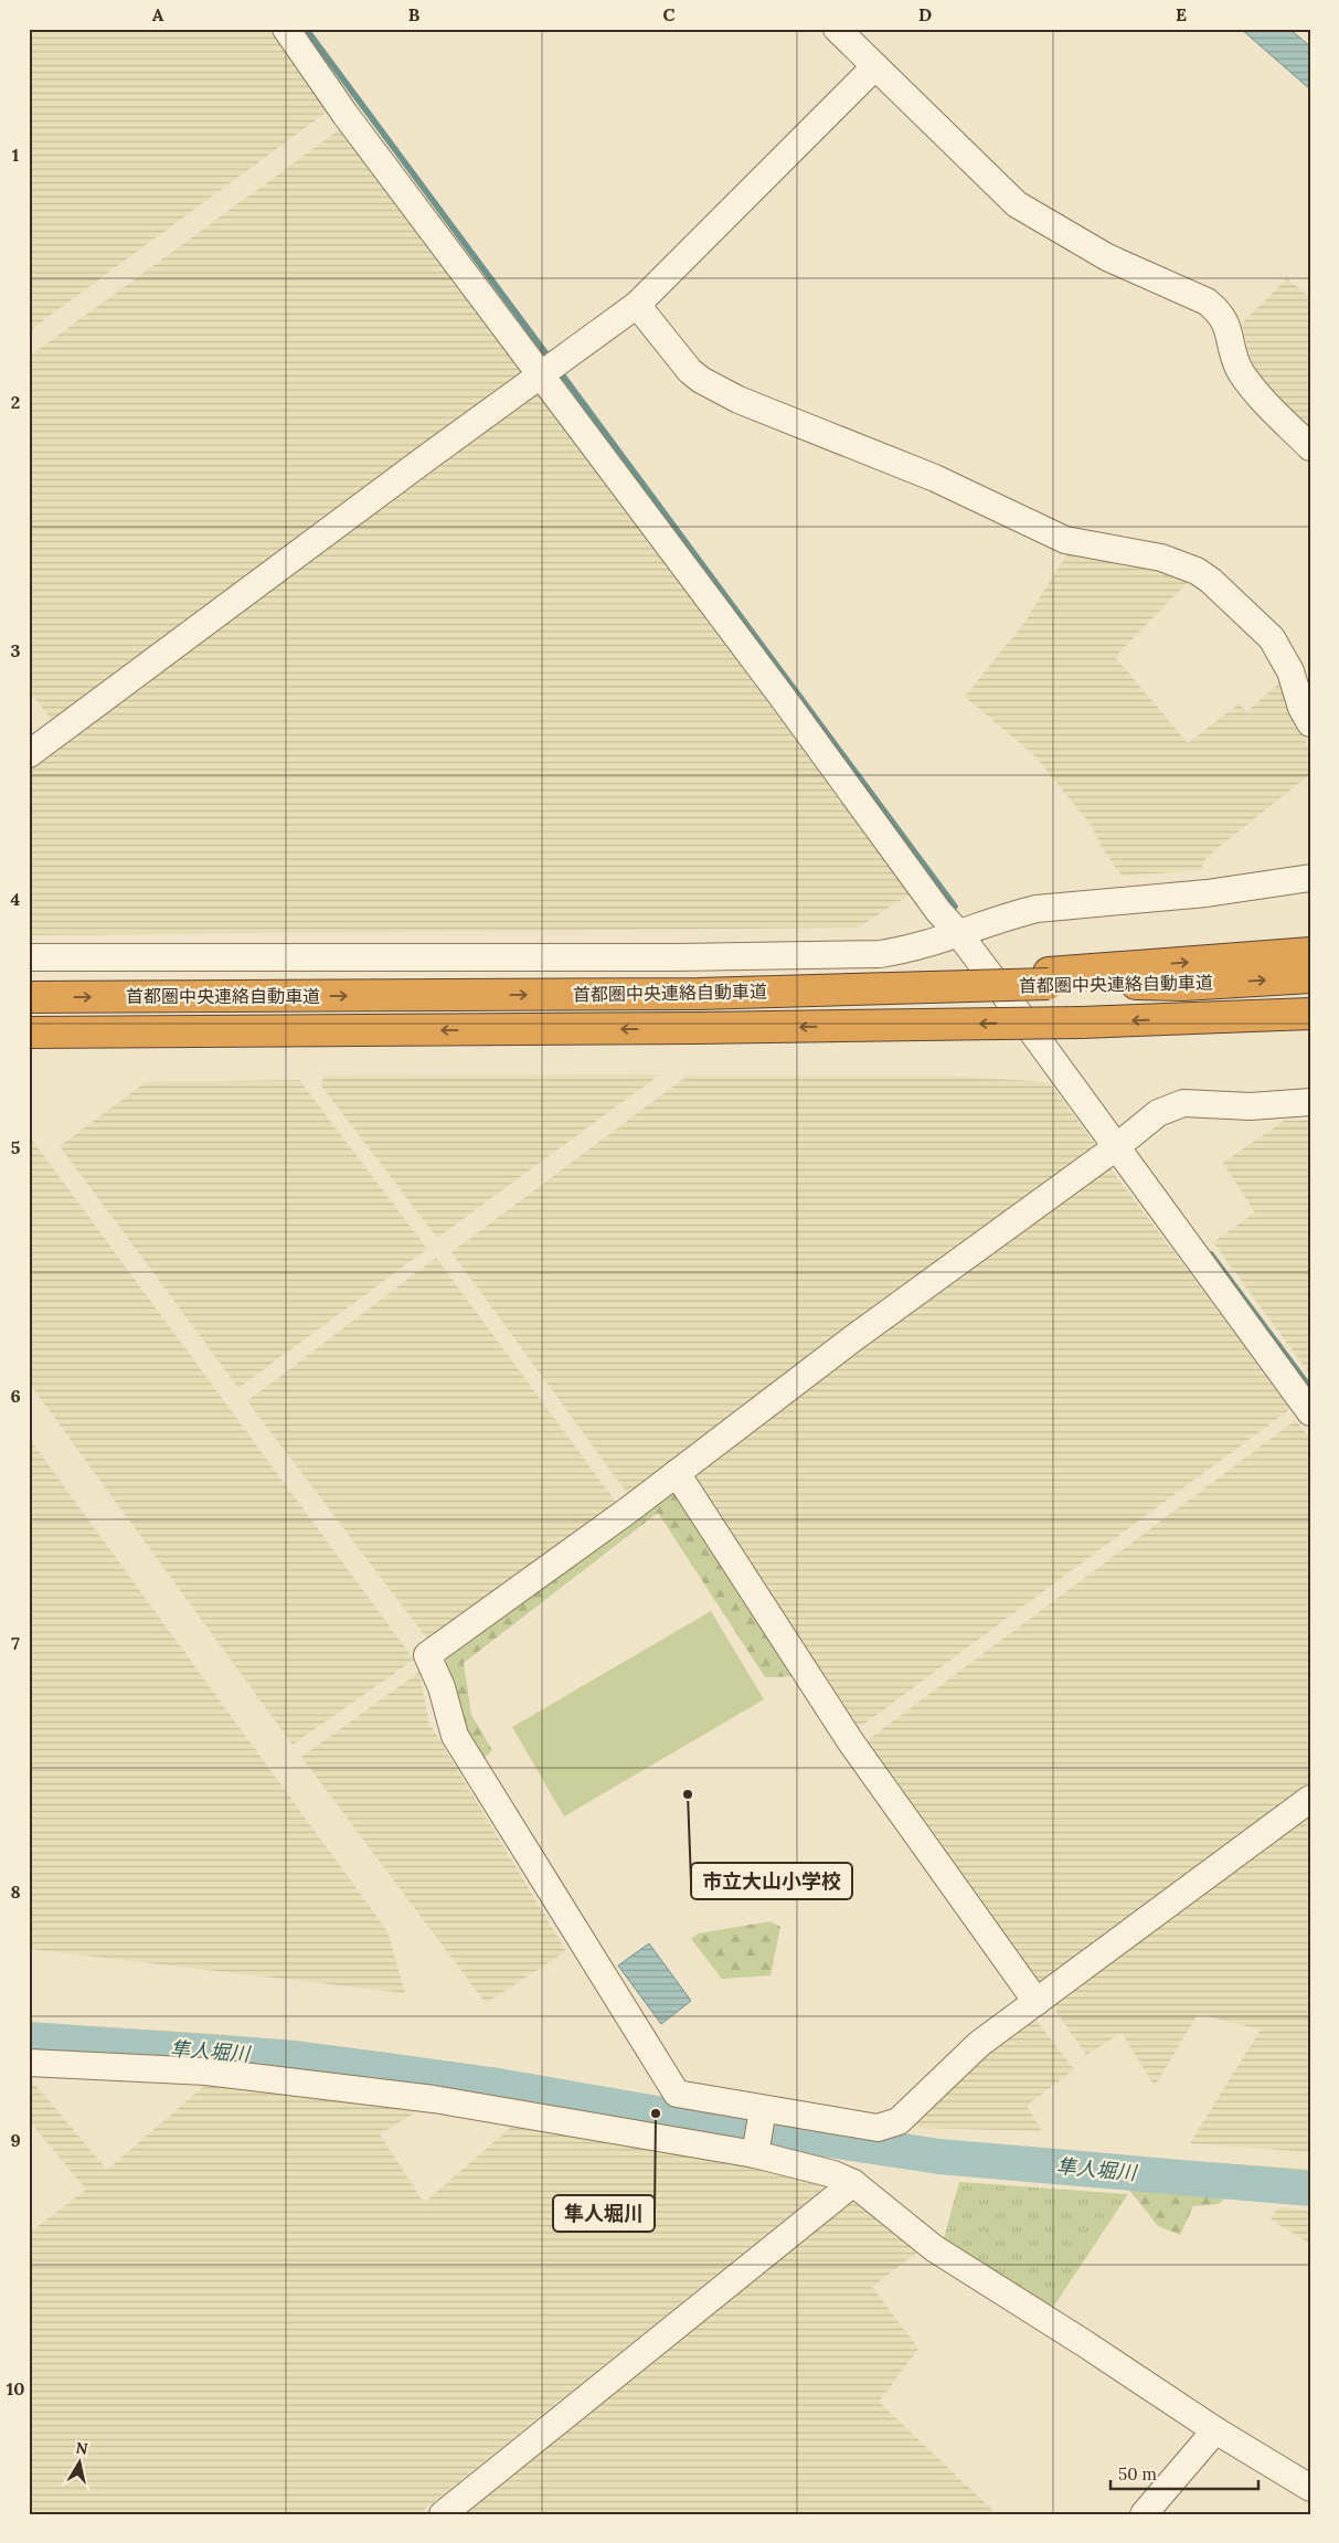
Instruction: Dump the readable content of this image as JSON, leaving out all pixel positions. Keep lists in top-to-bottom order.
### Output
{
  "streets": {
    "highway": ["首都圏中央連絡自動車道"]
  },
  "water": ["隼人堀川"],
  "places": ["市立大山小学校", "隼人堀川"],
  "scale_bar": "50 m",
  "north": "top",
  "grid": {
    "columns": [
      "A",
      "B",
      "C",
      "D",
      "E"
    ],
    "rows": [
      "1",
      "2",
      "3",
      "4",
      "5",
      "6",
      "7",
      "8",
      "9",
      "10"
    ]
  }
}
